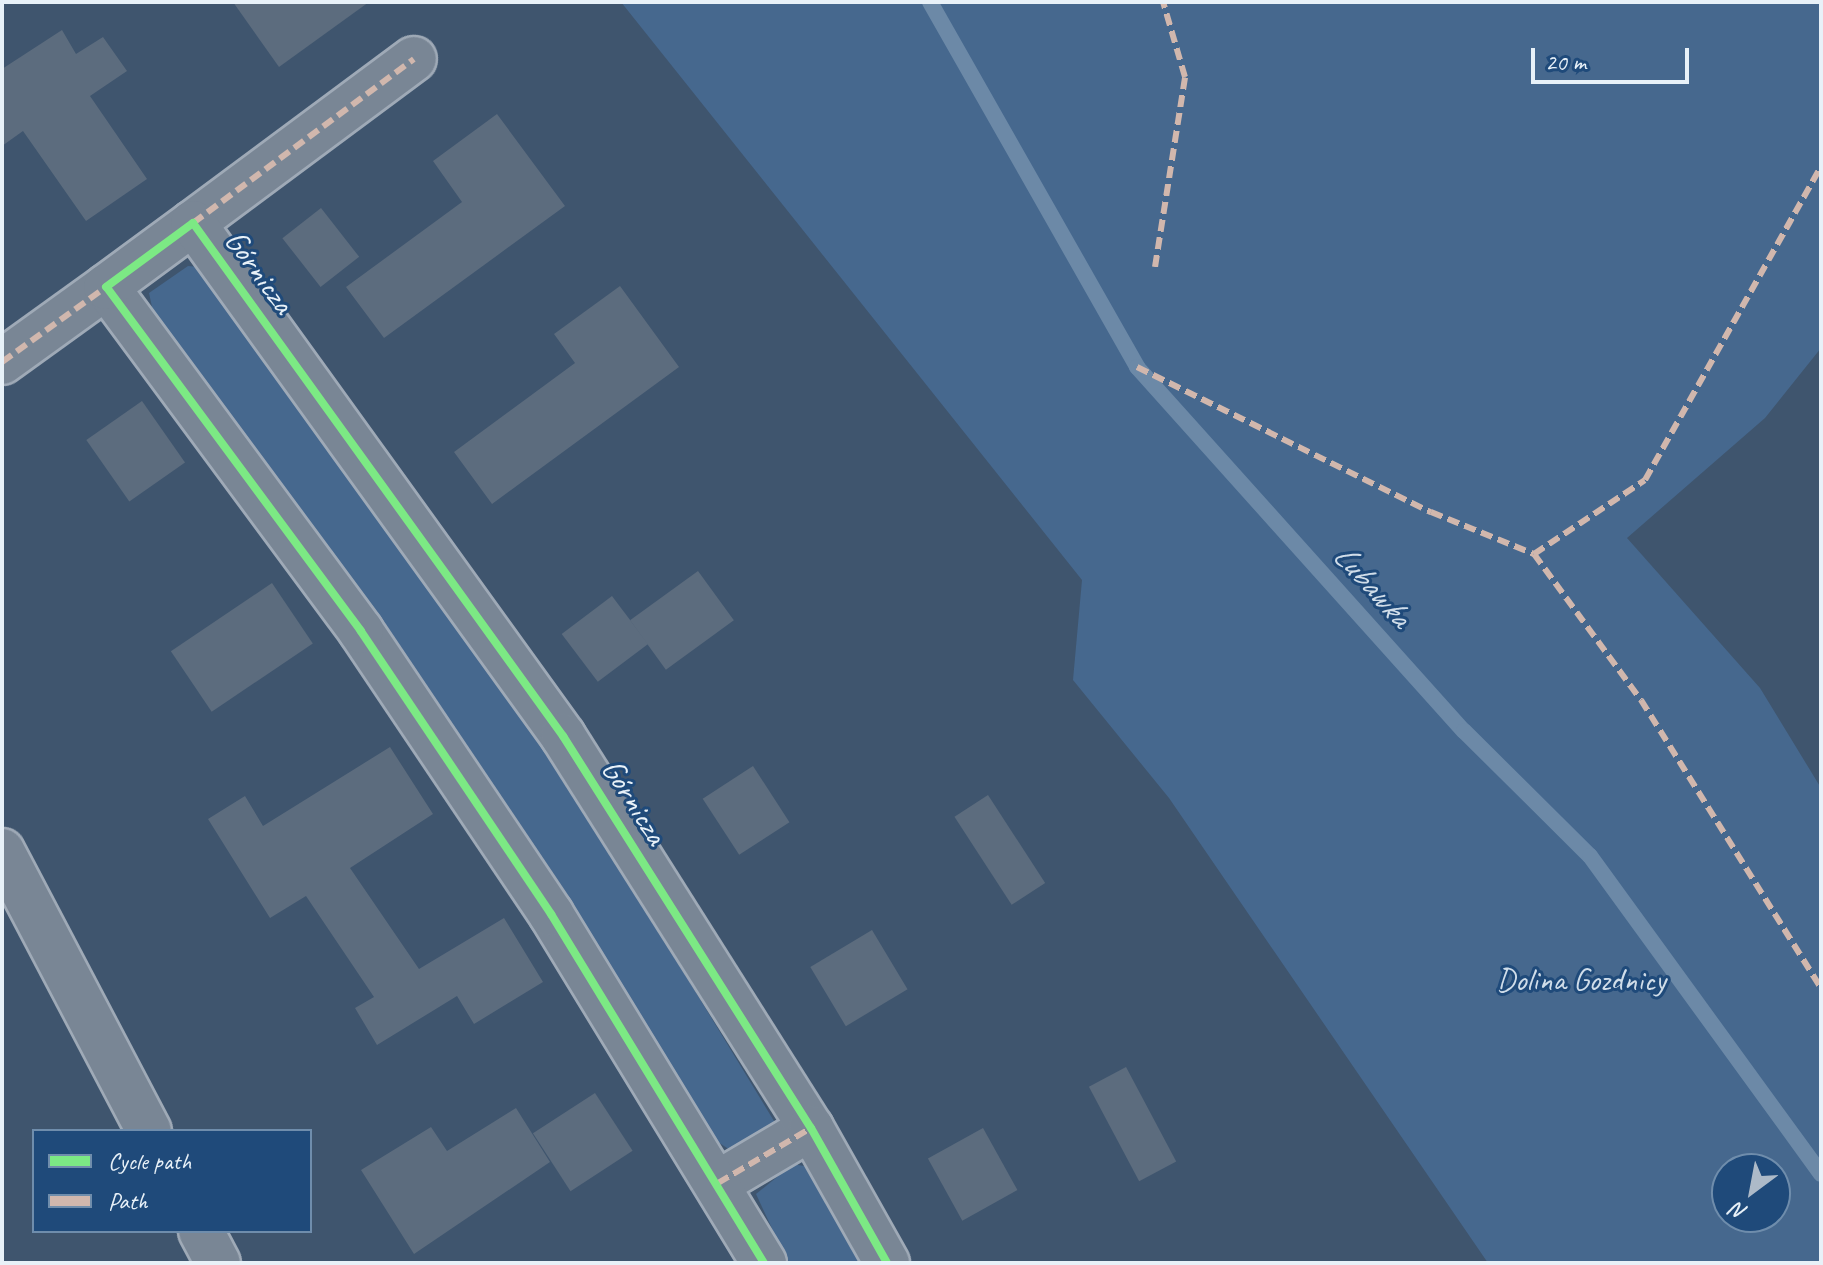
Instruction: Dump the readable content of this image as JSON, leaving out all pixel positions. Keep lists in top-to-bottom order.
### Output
{
  "streets": {
    "street": ["Górnicza"]
  },
  "water": ["Lubawka"],
  "parks": ["Dolina Gozdnicy"],
  "legend": ["Cycle path", "Path"],
  "scale_bar": "20 m",
  "north": "bottom left"
}
